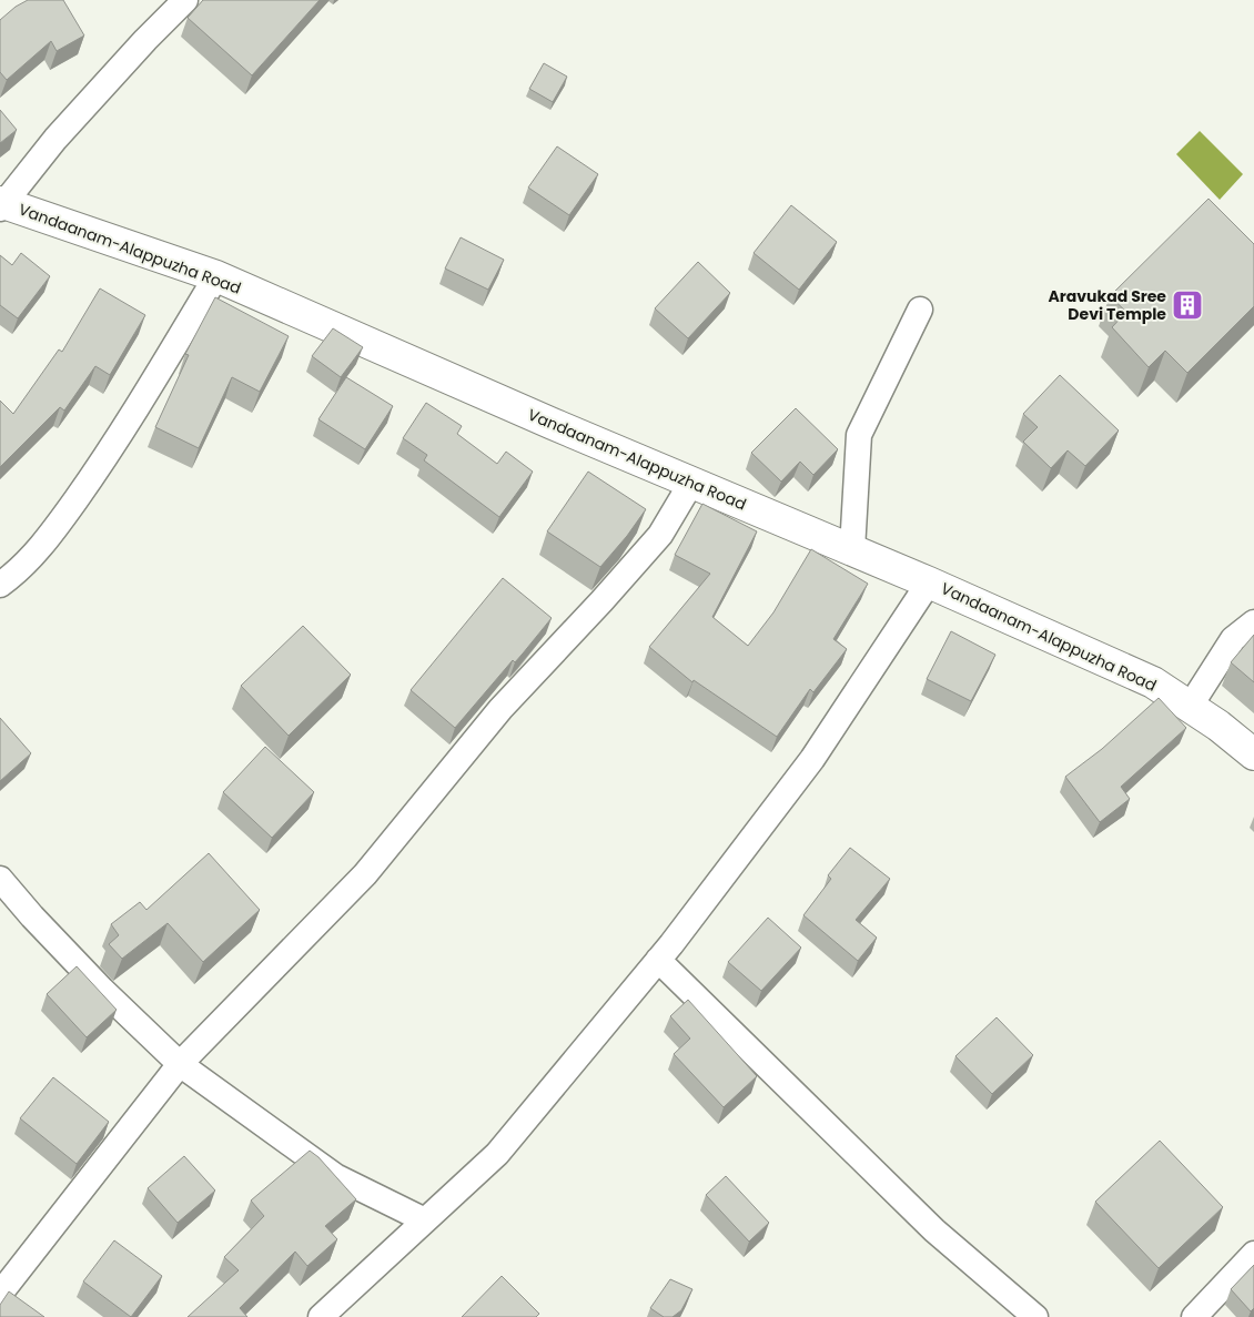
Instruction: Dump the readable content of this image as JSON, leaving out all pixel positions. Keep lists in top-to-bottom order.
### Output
{
  "streets": {
    "main road": ["Vandaanam-Alappuzha Road"]
  },
  "places": {
    "building": ["Aravukad Sree Devi Temple"]
  }
}
